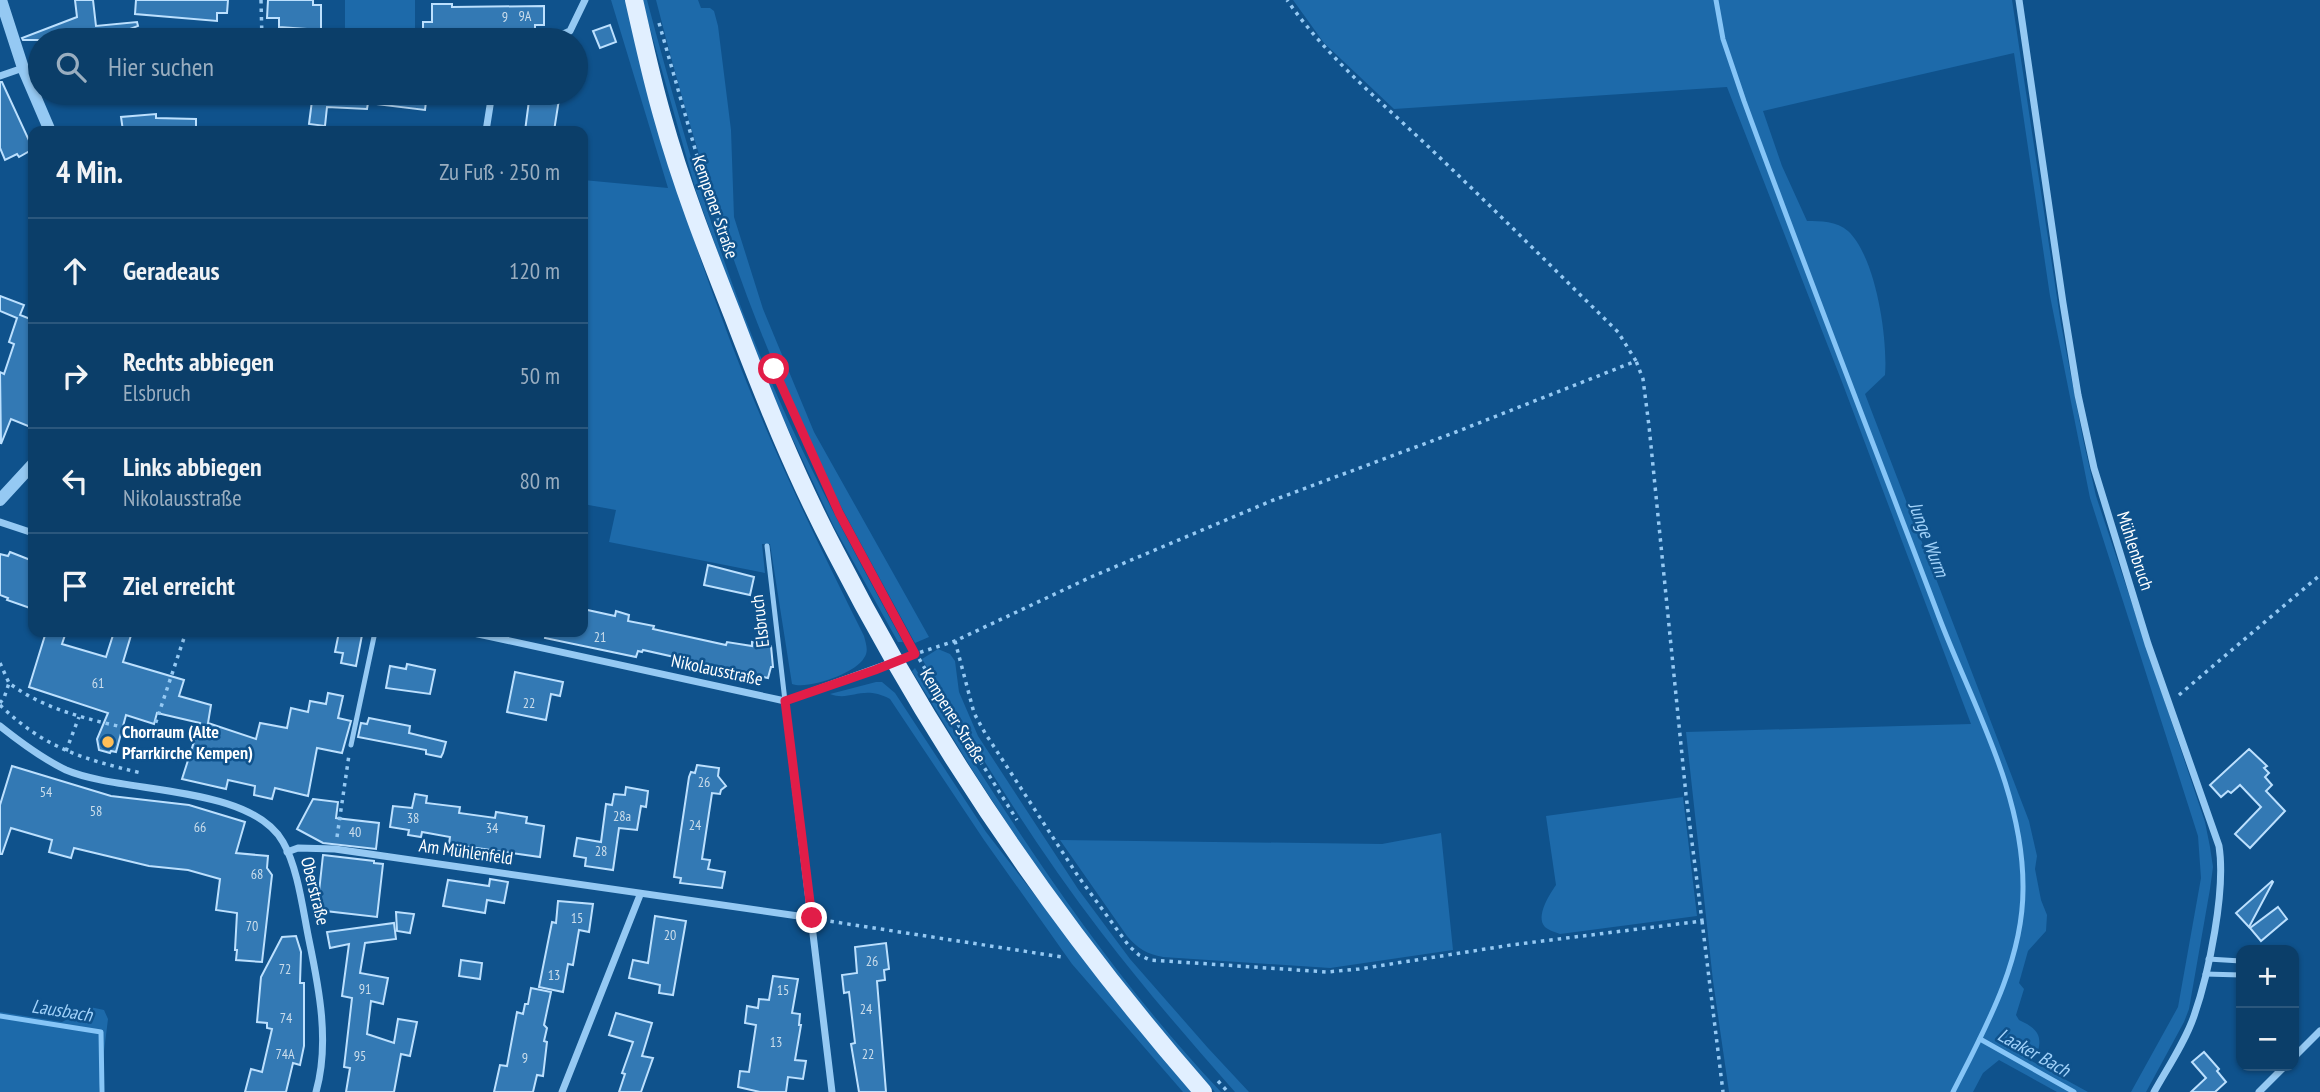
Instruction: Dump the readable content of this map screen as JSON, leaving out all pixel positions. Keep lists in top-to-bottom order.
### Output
{
  "streets": {
    "main road": ["Kempener Straße"],
    "street": [
      "Mühlenbruch",
      "Nikolausstraße",
      "Am Mühlenfeld",
      "Oberstraße"
    ],
    "lane": ["Elsbruch"]
  },
  "crossings": [
    ["Elsbruch", "Nikolausstraße"],
    ["Am Mühlenfeld", "Oberstraße"]
  ],
  "water": ["Junge Wurm", "Lausbach", "Laaker Bach"],
  "places": ["Chorraum (Alte Pfarrkirche Kempen)"],
  "house_numbers": [
    "9A",
    "9",
    "21",
    "61",
    "22",
    "26",
    "54",
    "58",
    "28a",
    "38",
    "24",
    "66",
    "34",
    "40",
    "28",
    "68",
    "15",
    "70",
    "20",
    "26",
    "72",
    "13",
    "91",
    "15",
    "24",
    "74",
    "13",
    "74A",
    "22",
    "95",
    "9"
  ],
  "page": {
    "search": "Hier suchen",
    "heading": ["4 Min.", "Zu Fuß · 250 m"],
    "list": [
      ["Geradeaus", "120 m"],
      ["Rechts abbiegen", "Elsbruch", "50 m"],
      ["Links abbiegen", "Nikolausstraße", "80 m"],
      "Ziel erreicht"
    ],
    "map_buttons": ["+", "−"]
  }
}
